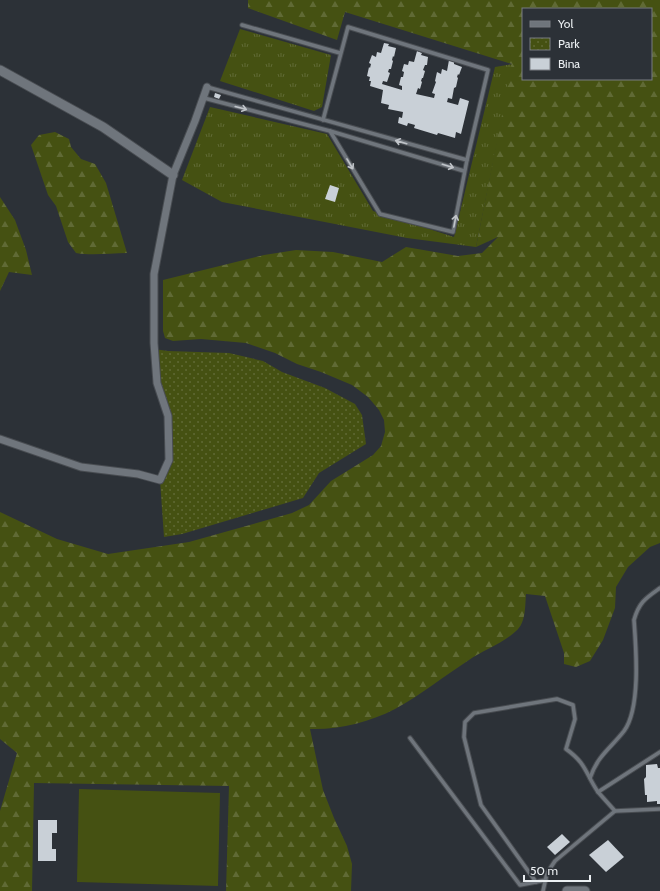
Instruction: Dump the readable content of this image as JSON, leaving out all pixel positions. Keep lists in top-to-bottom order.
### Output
{
  "legend": ["Yol", "Park", "Bina"],
  "scale_bar": "50 m"
}
